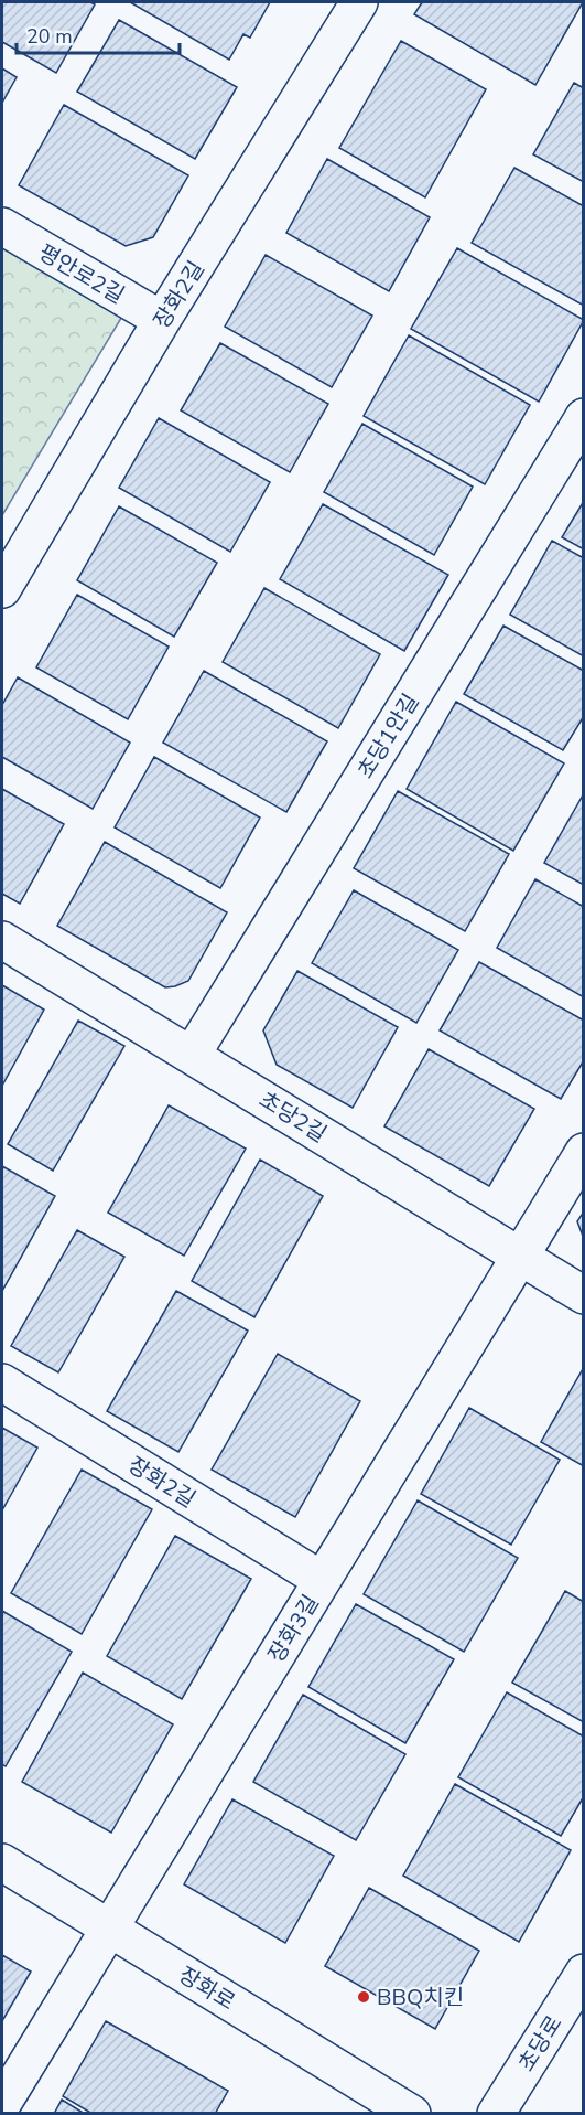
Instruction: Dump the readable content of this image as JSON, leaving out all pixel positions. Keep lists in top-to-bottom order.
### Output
{
  "streets": {
    "street": [
      "평안로2길",
      "장화2길",
      "초당1안길",
      "초당2길",
      "장화3길",
      "장화로",
      "초당로"
    ]
  },
  "crossings": [
    ["평안로2길", "장화2길"],
    ["장화2길", "장화3길"],
    ["초당1안길", "초당2길"],
    ["초당2길", "장화3길"],
    ["장화3길", "장화로"]
  ],
  "places": ["BBQ치킨"],
  "scale_bar": "20 m"
}
